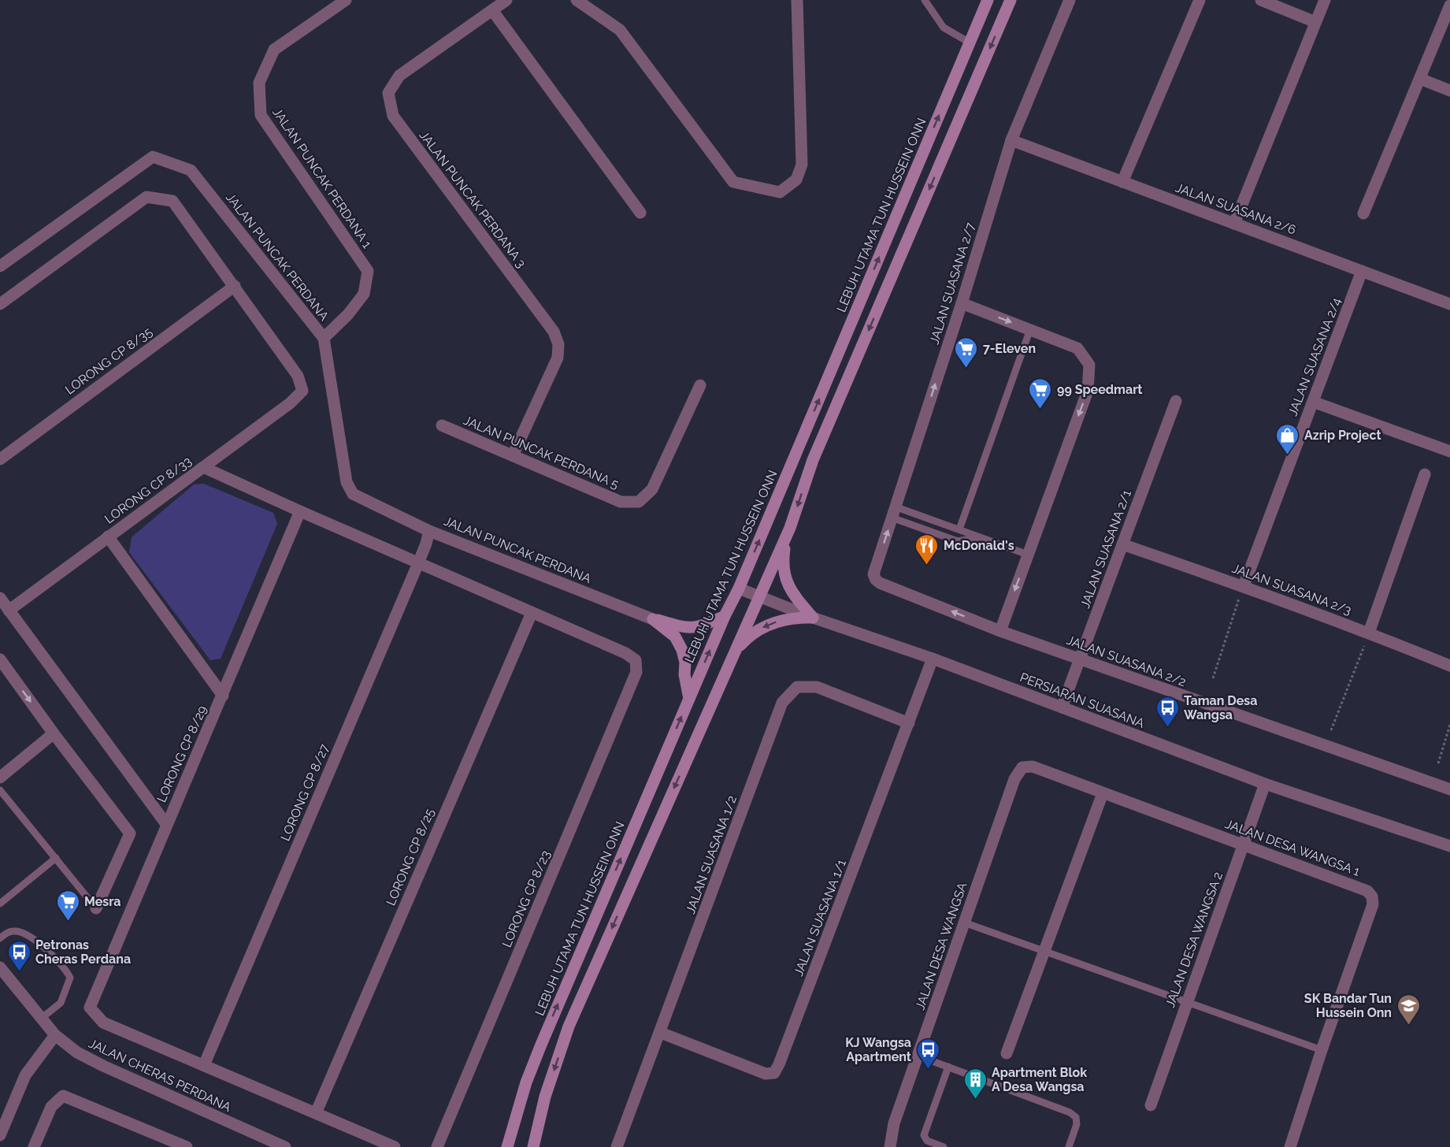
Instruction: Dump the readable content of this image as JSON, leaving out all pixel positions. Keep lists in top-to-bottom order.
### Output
{
  "streets": {
    "main road": ["LEBUH UTAMA TUN HUSSEIN ONN"],
    "street": [
      "JALAN PUNCAK PERDANA 1",
      "JALAN PUNCAK PERDANA 3",
      "JALAN SUASANA 2/6",
      "JALAN PUNCAK PERDANA",
      "JALAN SUASANA 2/7",
      "JALAN SUASANA 2/4",
      "LORONG CP 8/35",
      "JALAN PUNCAK PERDANA 5",
      "LORONG CP 8/33",
      "JALAN SUASANA 2/1",
      "JALAN SUASANA 2/3",
      "JALAN SUASANA 2/2",
      "PERSIARAN SUASANA",
      "LORONG CP 8/29",
      "LORONG CP 8/27",
      "JALAN DESA WANGSA 1",
      "JALAN SUASANA 1/2",
      "LORONG CP 8/25",
      "LORONG CP 8/23",
      "JALAN SUASANA 1/1",
      "JALAN DESA WANGSA 2",
      "JALAN DESA WANGSA",
      "JALAN CHERAS PERDANA"
    ]
  },
  "crossings": [
    ["JALAN PUNCAK PERDANA 1", "JALAN PUNCAK PERDANA"],
    ["JALAN PUNCAK PERDANA 3", "JALAN PUNCAK PERDANA 5"],
    ["JALAN SUASANA 2/6", "JALAN SUASANA 2/7"],
    ["JALAN SUASANA 2/6", "JALAN SUASANA 2/4"],
    ["LEBUH UTAMA TUN HUSSEIN ONN", "PERSIARAN SUASANA"],
    ["JALAN PUNCAK PERDANA", "LORONG CP 8/27"],
    ["JALAN SUASANA 2/7", "JALAN SUASANA 2/2"],
    ["JALAN SUASANA 2/4", "JALAN SUASANA 2/3"],
    ["LORONG CP 8/35", "LORONG CP 8/33"],
    ["JALAN SUASANA 2/1", "JALAN SUASANA 2/3"],
    ["JALAN SUASANA 2/1", "JALAN SUASANA 2/2"],
    ["JALAN SUASANA 2/1", "PERSIARAN SUASANA"],
    ["PERSIARAN SUASANA", "JALAN SUASANA 1/1"],
    ["PERSIARAN SUASANA", "JALAN DESA WANGSA 2"],
    ["LORONG CP 8/29", "LORONG CP 8/27"],
    ["JALAN DESA WANGSA 1", "JALAN DESA WANGSA 2"],
    ["JALAN DESA WANGSA 1", "JALAN DESA WANGSA"],
    ["JALAN SUASANA 1/2", "JALAN SUASANA 1/1"],
    ["LORONG CP 8/25", "LORONG CP 8/23"]
  ],
  "one_way": ["JALAN SUASANA 2/7"],
  "places": {
    "supermarket": ["7-Eleven", "99 Speedmart", "Mesra"],
    "shop": ["Azrip Project"],
    "restaurant": ["McDonald's"],
    "bus stop": ["Taman Desa Wangsa", "Petronas Cheras Perdana", "KJ Wangsa Apartment"],
    "school or university": ["SK Bandar Tun Hussein Onn"],
    "building": ["Apartment Blok A Desa Wangsa"]
  }
}
